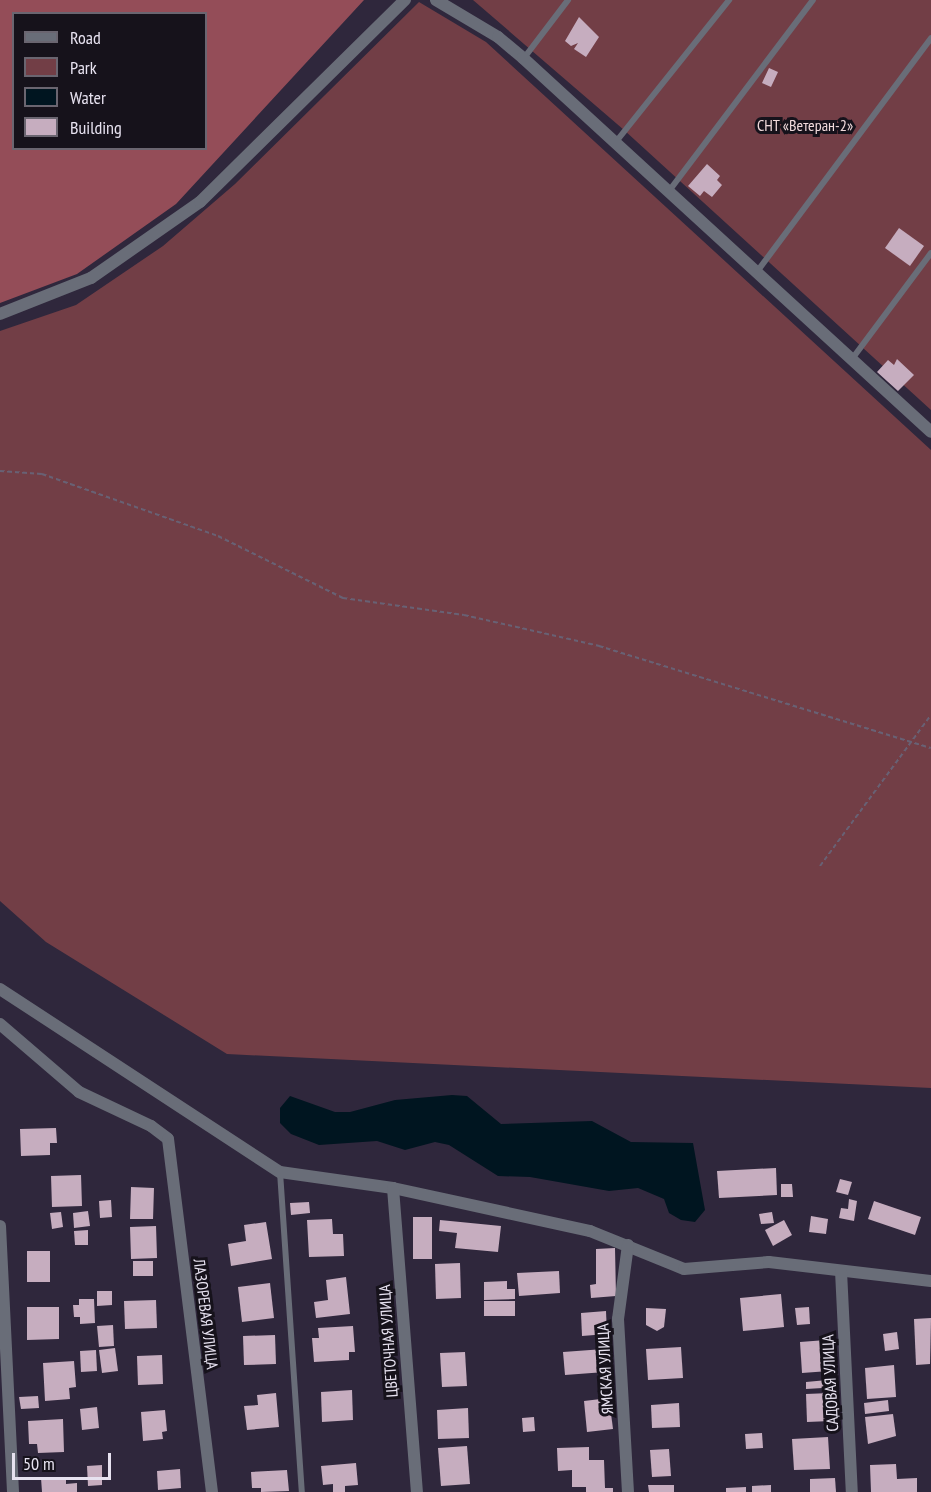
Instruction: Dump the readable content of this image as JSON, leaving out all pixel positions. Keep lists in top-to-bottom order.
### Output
{
  "streets": {
    "street": [
      "ЛАЗОРЕВАЯ УЛИЦА",
      "ЦВЕТОЧНАЯ УЛИЦА",
      "ЯМСКАЯ УЛИЦА",
      "САДОВАЯ УЛИЦА"
    ]
  },
  "parks": ["СНТ «Ветеран-2»"],
  "legend": [
    "Road",
    "Park",
    "Water",
    "Building"
  ],
  "scale_bar": "50 m"
}
